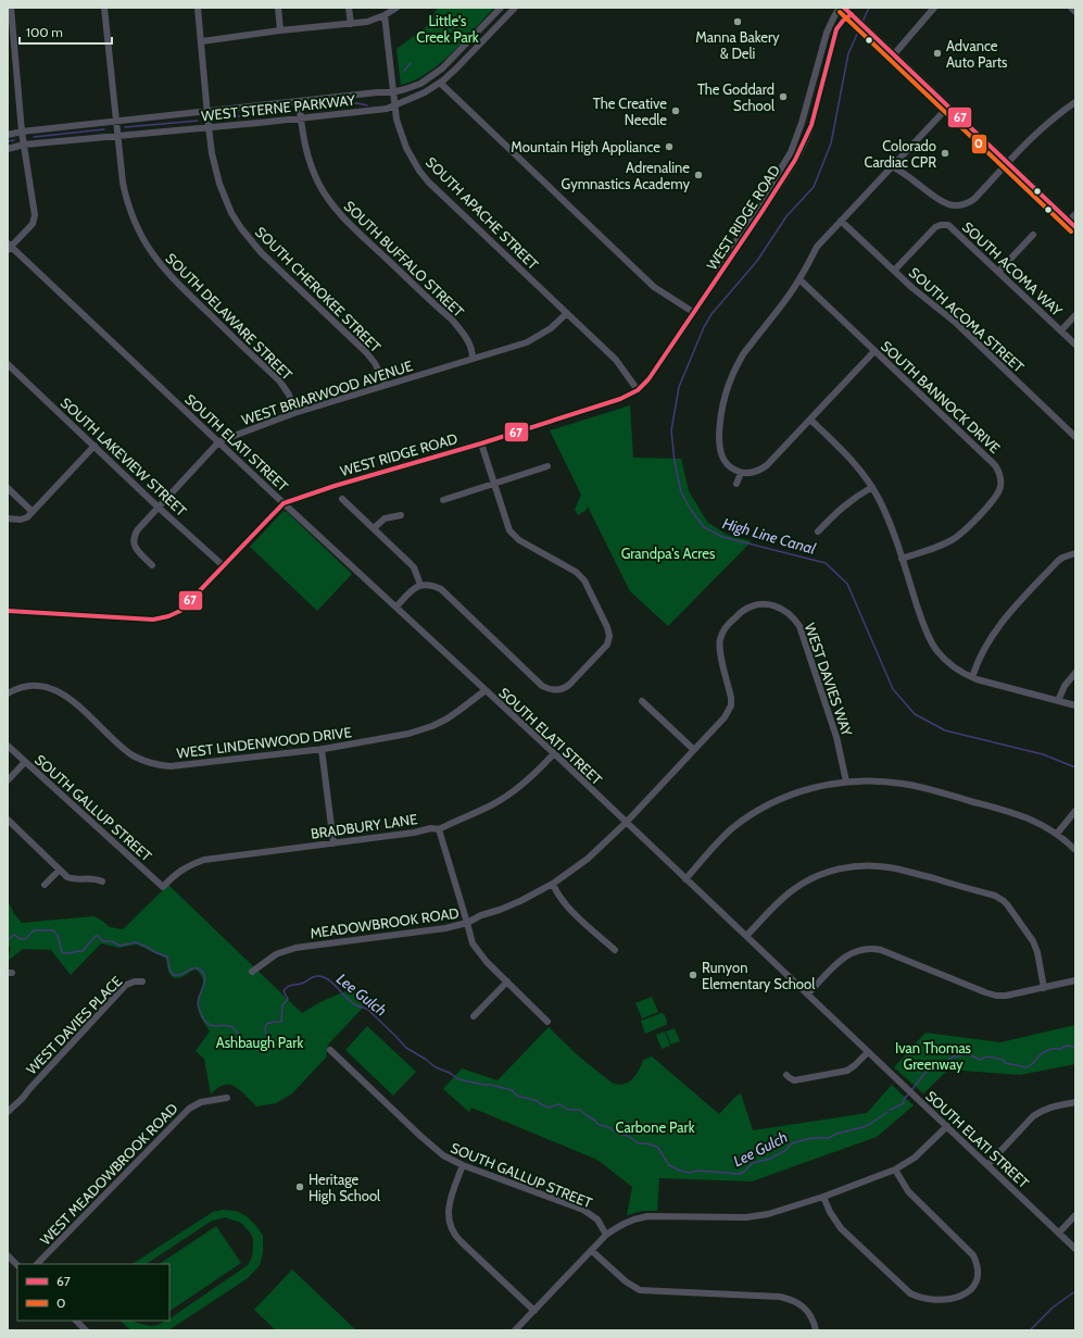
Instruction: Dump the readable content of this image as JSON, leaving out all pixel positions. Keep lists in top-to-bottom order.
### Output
{
  "streets": {
    "street": [
      "WEST STERNE PARKWAY",
      "SOUTH APACHE STREET",
      "WEST RIDGE ROAD",
      "SOUTH BUFFALO STREET",
      "SOUTH ACOMA WAY",
      "SOUTH CHEROKEE STREET",
      "SOUTH DELAWARE STREET",
      "SOUTH ACOMA STREET",
      "WEST BRIARWOOD AVENUE",
      "SOUTH BANNOCK DRIVE",
      "SOUTH ELATI STREET",
      "SOUTH LAKEVIEW STREET",
      "WEST DAVIES WAY",
      "WEST LINDENWOOD DRIVE",
      "SOUTH GALLUP STREET",
      "BRADBURY LANE",
      "MEADOWBROOK ROAD",
      "WEST DAVIES PLACE",
      "WEST MEADOWBROOK ROAD"
    ]
  },
  "crossings": [
    ["WEST STERNE PARKWAY", "SOUTH APACHE STREET"],
    ["WEST STERNE PARKWAY", "SOUTH BUFFALO STREET"],
    ["WEST STERNE PARKWAY", "SOUTH CHEROKEE STREET"],
    ["WEST STERNE PARKWAY", "SOUTH DELAWARE STREET"],
    ["SOUTH APACHE STREET", "WEST RIDGE ROAD"],
    ["SOUTH APACHE STREET", "WEST BRIARWOOD AVENUE"],
    ["WEST RIDGE ROAD", "SOUTH ELATI STREET"],
    ["WEST RIDGE ROAD", "SOUTH LAKEVIEW STREET"],
    ["SOUTH BUFFALO STREET", "WEST BRIARWOOD AVENUE"],
    ["SOUTH ACOMA WAY", "SOUTH ACOMA STREET"],
    ["SOUTH CHEROKEE STREET", "WEST BRIARWOOD AVENUE"],
    ["SOUTH DELAWARE STREET", "WEST BRIARWOOD AVENUE"],
    ["WEST BRIARWOOD AVENUE", "SOUTH ELATI STREET"],
    ["WEST BRIARWOOD AVENUE", "SOUTH LAKEVIEW STREET"],
    ["SOUTH ELATI STREET", "WEST DAVIES WAY"],
    ["SOUTH ELATI STREET", "WEST LINDENWOOD DRIVE"],
    ["SOUTH ELATI STREET", "BRADBURY LANE"],
    ["SOUTH ELATI STREET", "MEADOWBROOK ROAD"],
    ["WEST DAVIES WAY", "MEADOWBROOK ROAD"],
    ["SOUTH GALLUP STREET", "BRADBURY LANE"]
  ],
  "water": ["High Line Canal", "Lee Gulch"],
  "parks": [
    "Little's Creek Park",
    "Grandpa's Acres",
    "Ashbaugh Park",
    "Ivan Thomas Greenway",
    "Carbone Park"
  ],
  "places": [
    "Manna Bakery & Deli",
    "Advance Auto Parts",
    "The Goddard School",
    "The Creative Needle",
    "Mountain High Appliance",
    "Colorado Cardiac CPR",
    "Adrenaline Gymnastics Academy",
    "Runyon Elementary School",
    "Heritage High School"
  ],
  "lines": ["transit line 67", "transit line 0"],
  "legend": ["67", "0"],
  "scale_bar": "100 m"
}
